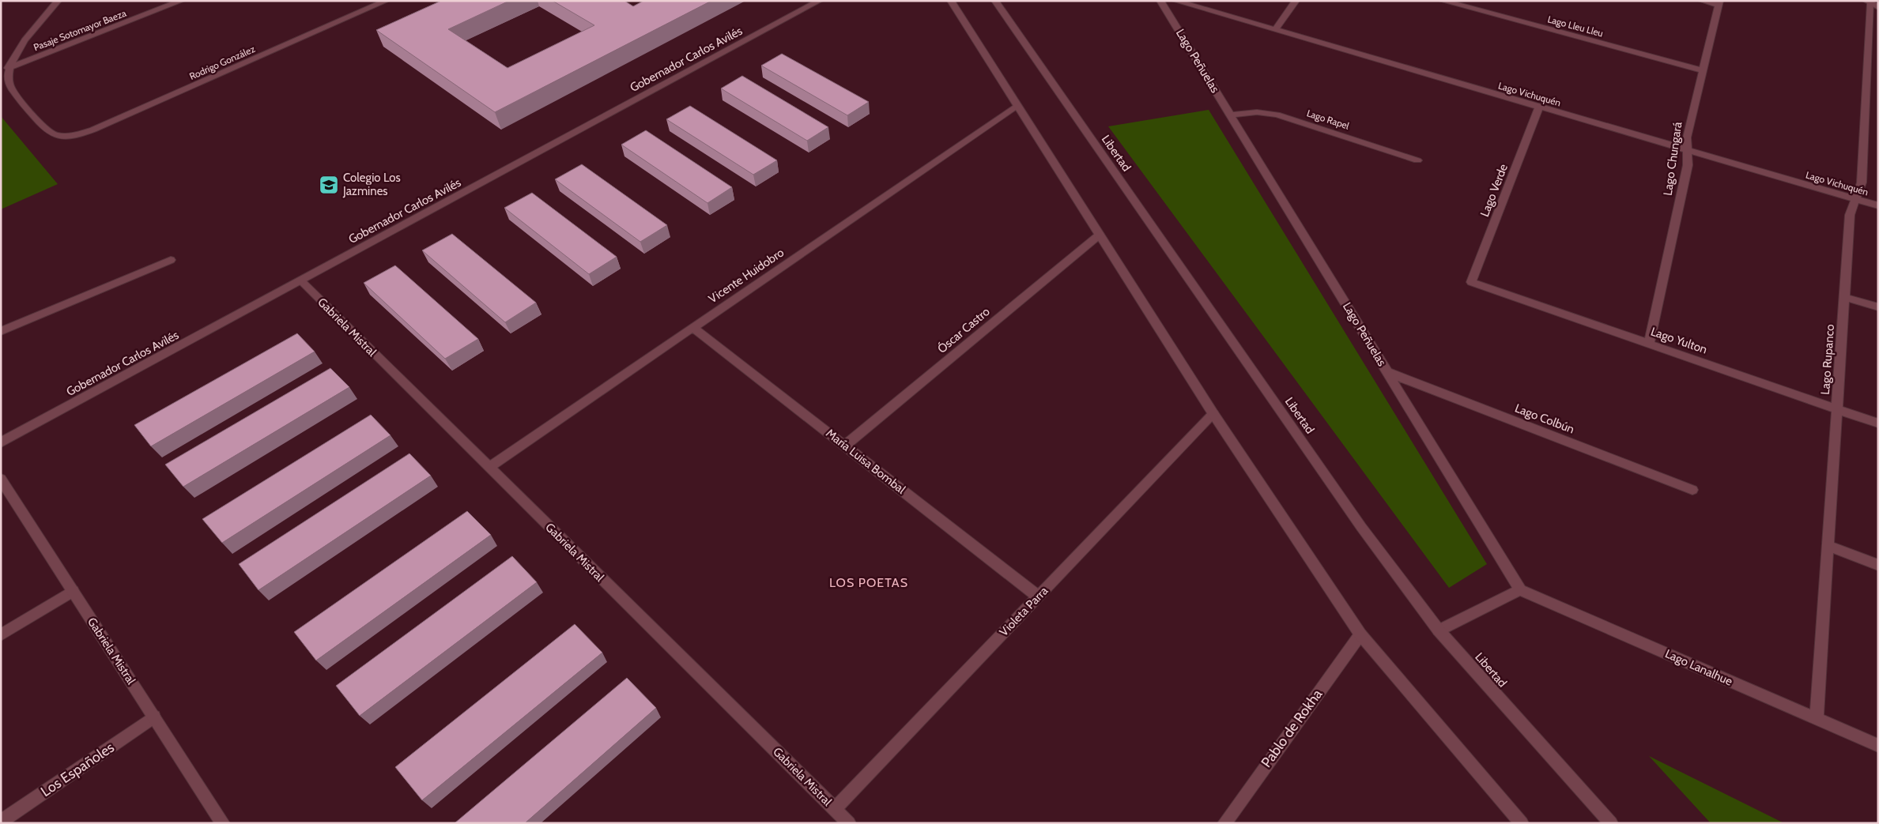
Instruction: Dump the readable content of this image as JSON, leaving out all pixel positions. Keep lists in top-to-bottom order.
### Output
{
  "streets": {
    "street": [
      "Lago Lleu Lleu",
      "Pasaje Sotomayor Baeza",
      "Gobernador Carlos Avilés",
      "Lago Peñuelas",
      "Rodrigo González",
      "Lago Vichuquén",
      "Lago Rapel",
      "Libertad",
      "Lago Chungará",
      "Lago Verde",
      "Vicente Huidobro",
      "Gabriela Mistral",
      "Óscar Castro",
      "Lago Yulton",
      "Lago Rupanco",
      "Lago Colbún",
      "María Luisa Bombal",
      "Violeta Parra",
      "Lago Lanalhue",
      "Pablo de Rokha",
      "Los Españoles"
    ]
  },
  "crossings": [
    ["Lago Lleu Lleu", "Lago Chungará"],
    ["Pasaje Sotomayor Baeza", "Rodrigo González"],
    ["Gobernador Carlos Avilés", "Gabriela Mistral"],
    ["Lago Peñuelas", "Lago Rapel"],
    ["Lago Peñuelas", "Lago Colbún"],
    ["Lago Peñuelas", "Lago Lanalhue"],
    ["Lago Vichuquén", "Lago Chungará"],
    ["Lago Vichuquén", "Lago Verde"],
    ["Lago Vichuquén", "Lago Rupanco"],
    ["Lago Chungará", "Lago Yulton"],
    ["Lago Verde", "Lago Yulton"],
    ["Vicente Huidobro", "Gabriela Mistral"],
    ["Vicente Huidobro", "María Luisa Bombal"],
    ["Gabriela Mistral", "Violeta Parra"],
    ["Gabriela Mistral", "Los Españoles"],
    ["Óscar Castro", "María Luisa Bombal"],
    ["Lago Yulton", "Lago Rupanco"],
    ["Lago Rupanco", "Lago Lanalhue"],
    ["María Luisa Bombal", "Violeta Parra"]
  ],
  "districts": ["LOS POETAS"],
  "places": {
    "school or university": ["Colegio Los Jazmines"]
  }
}
